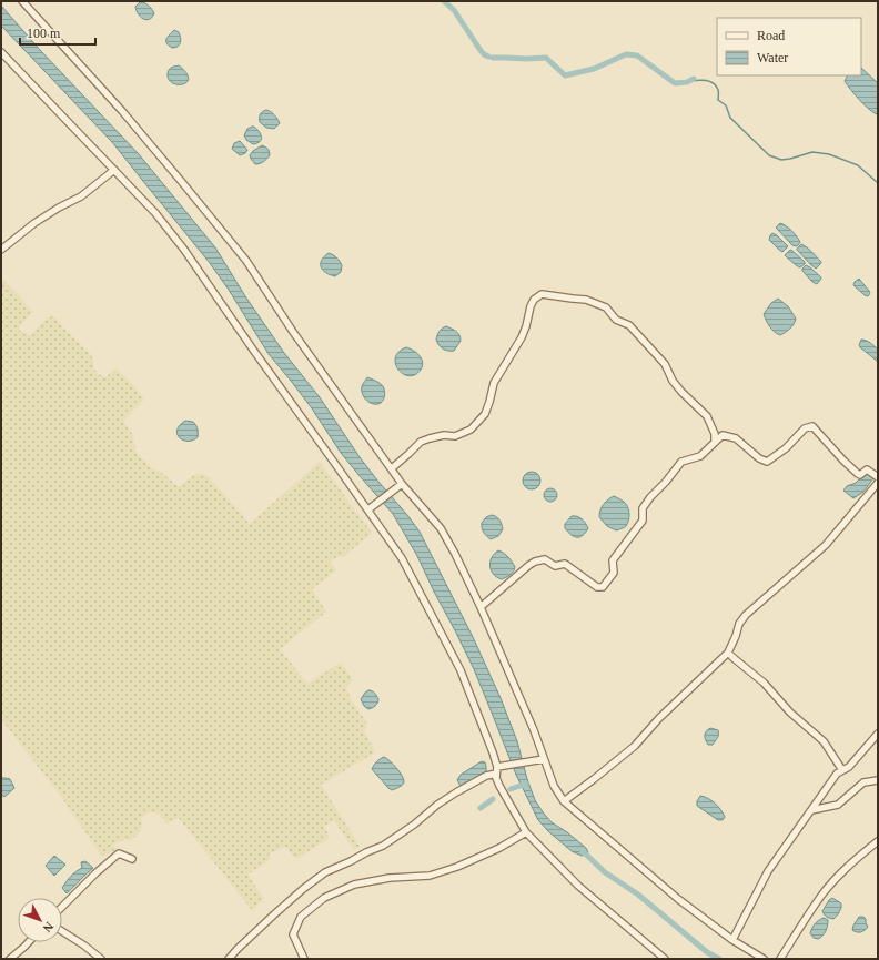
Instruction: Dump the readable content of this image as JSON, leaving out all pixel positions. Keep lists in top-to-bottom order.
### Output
{
  "legend": ["Road", "Water"],
  "scale_bar": "100 m",
  "north": "bottom right"
}
